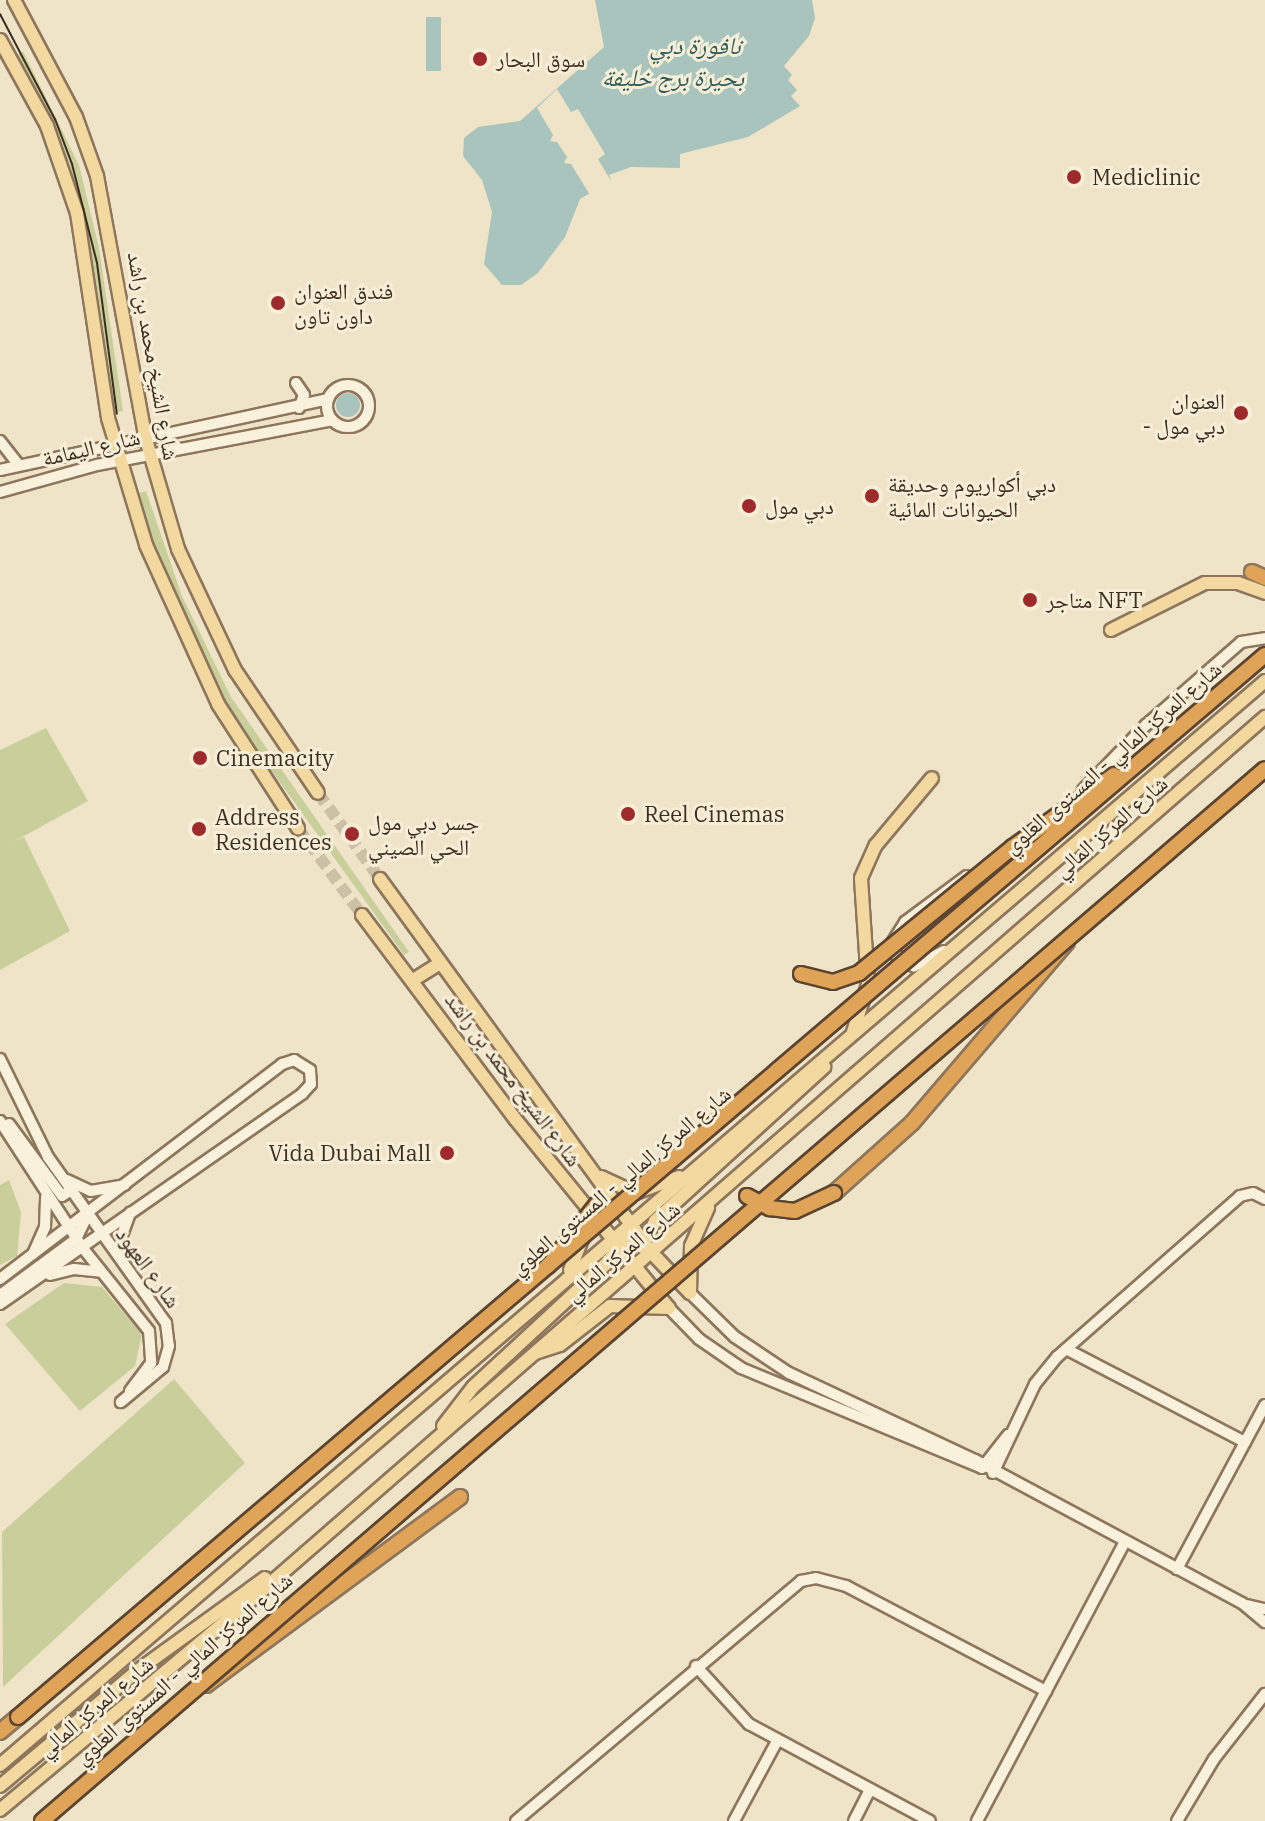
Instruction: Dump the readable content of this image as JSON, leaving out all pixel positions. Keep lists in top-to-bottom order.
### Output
{
  "streets": {
    "highway": ["شارع المركز المالي - المستوى العلوي"],
    "main road": ["شارع الشيخ محمد بن راشد", "شارع المركز المالي"],
    "street": ["شارع اليمامة", "شارع العهود"]
  },
  "crossings": [
    ["شارع الشيخ محمد بن راشد", "شارع اليمامة"],
    ["شارع الشيخ محمد بن راشد", "شارع المركز المالي"]
  ],
  "water": ["نافورة دبي", "بحيرة برج خليفة"],
  "places": [
    "سوق البحار",
    "Mediclinic",
    "فندق العنوان داون تاون",
    "العنوان - دبي مول",
    "دبي أكواريوم وحديقة الحيوانات المائية",
    "دبي مول",
    "متاجر NFT",
    "Cinemacity",
    "Reel Cinemas",
    "Address Residences",
    "جسر دبي مول الحي الصيني",
    "Vida Dubai Mall"
  ]
}
